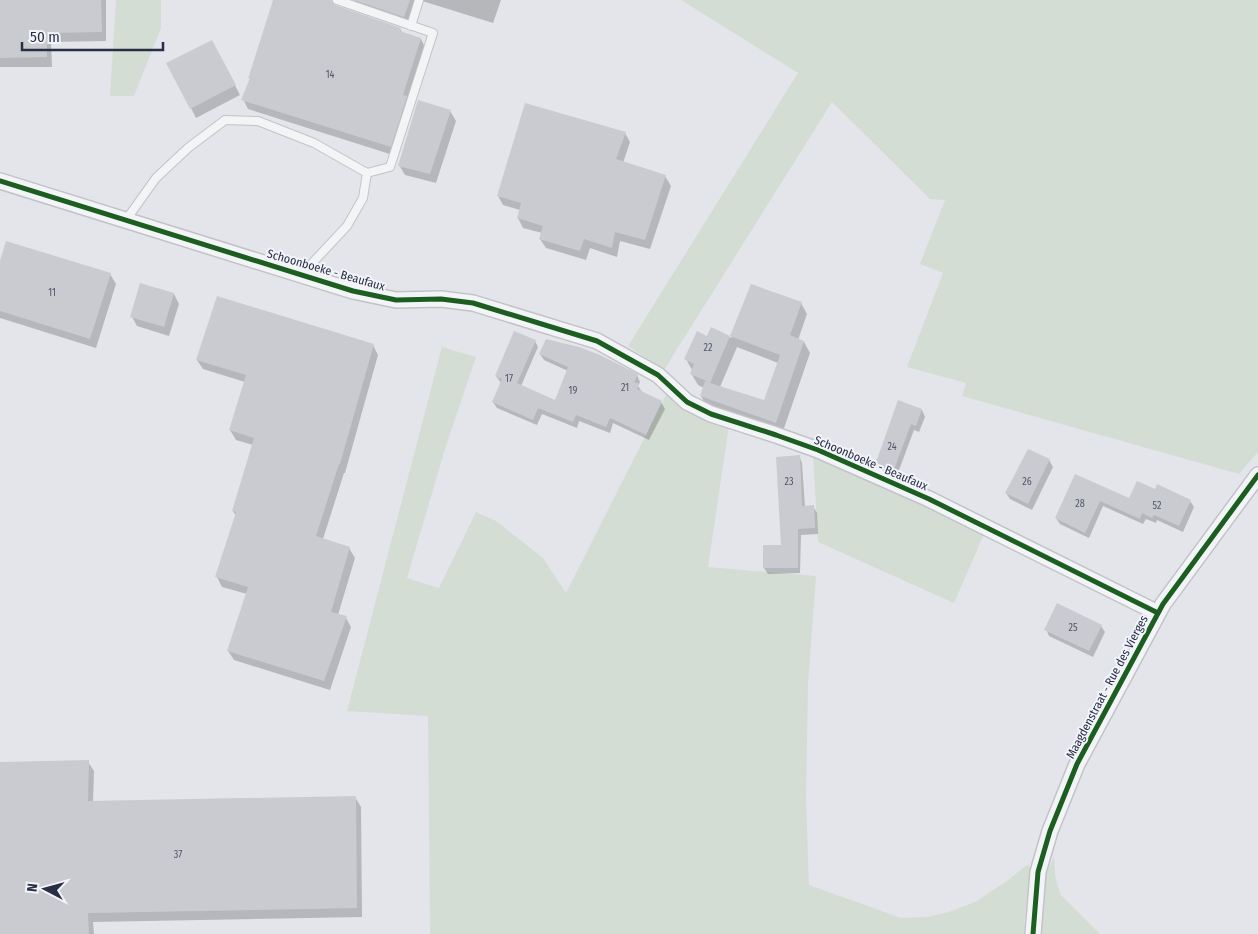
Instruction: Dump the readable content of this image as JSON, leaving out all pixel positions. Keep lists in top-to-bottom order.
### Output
{
  "streets": {
    "street": ["Schoonboeke - Beaufaux", "Maagdenstraat - Rue des Vierges"]
  },
  "crossings": [
    ["Schoonboeke - Beaufaux", "Maagdenstraat - Rue des Vierges"]
  ],
  "house_numbers": [
    "14",
    "11",
    "22",
    "17",
    "21",
    "19",
    "24",
    "23",
    "26",
    "28",
    "52",
    "25",
    "37"
  ],
  "scale_bar": "50 m",
  "north": "left"
}
